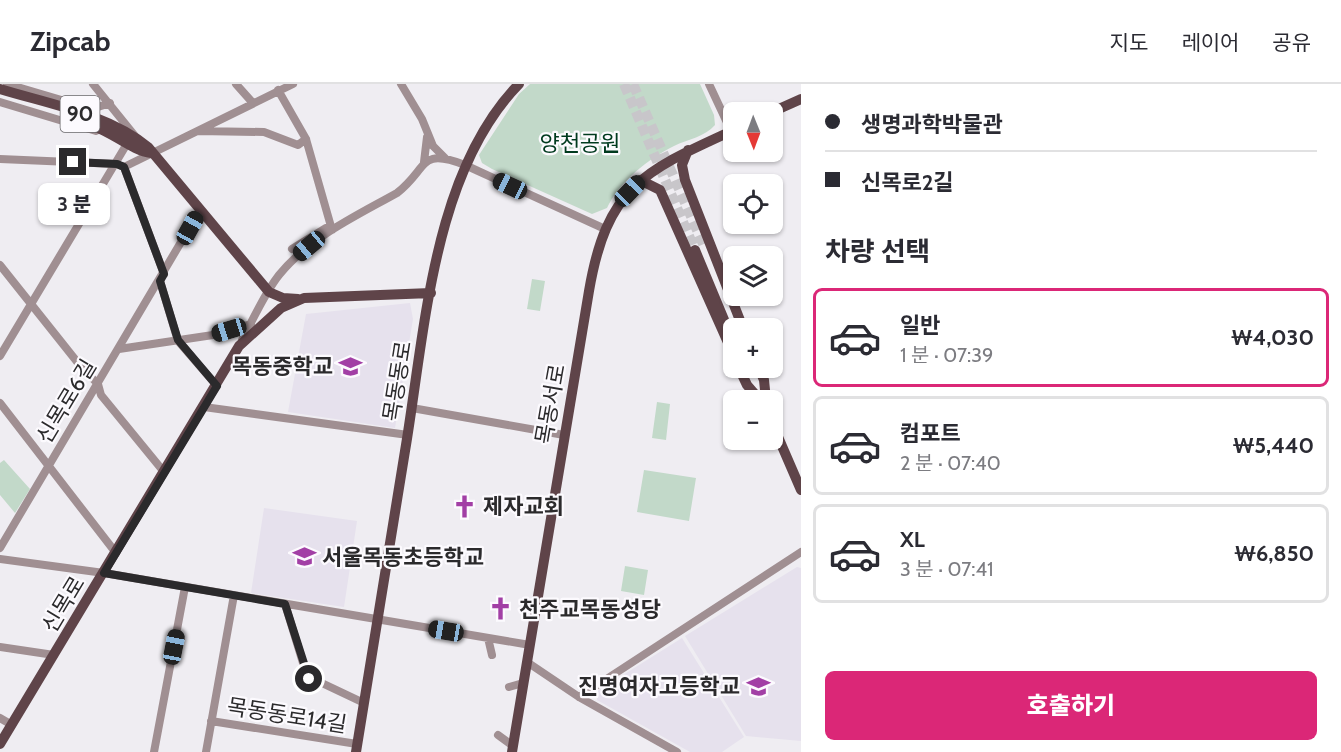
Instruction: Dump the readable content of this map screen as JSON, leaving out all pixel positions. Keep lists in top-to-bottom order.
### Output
{
  "streets": {
    "main road": [
      "90",
      "목동동로",
      "목동서로",
      "신목로"
    ],
    "street": ["신목로6길", "목동동로14길"]
  },
  "crossings": [
    ["90", "신목로6길"],
    ["90", "신목로"],
    ["목동동로", "목동동로14길"]
  ],
  "parks": ["양천공원"],
  "places": {
    "school or university": ["목동중학교", "서울목동초등학교", "진명여자고등학교"],
    "church": ["제자교회", "천주교목동성당"]
  },
  "north": "bottom",
  "page": {
    "header": "Zipcab",
    "nav": ["지도", "레이어", "공유"],
    "banner": ["생명과학박물관", "신목로2길"],
    "map_buttons": ["+", "−"],
    "bubble": "3 분",
    "heading": "차량 선택",
    "list": [
      {
        "name": "일반",
        "note": "1 분 · 07:39",
        "value": "₩4,030"
      },
      {
        "name": "컴포트",
        "note": "2 분 · 07:40",
        "value": "₩5,440"
      },
      {
        "name": "XL",
        "note": "3 분 · 07:41",
        "value": "₩6,850"
      }
    ],
    "buttons": "호출하기"
  }
}
